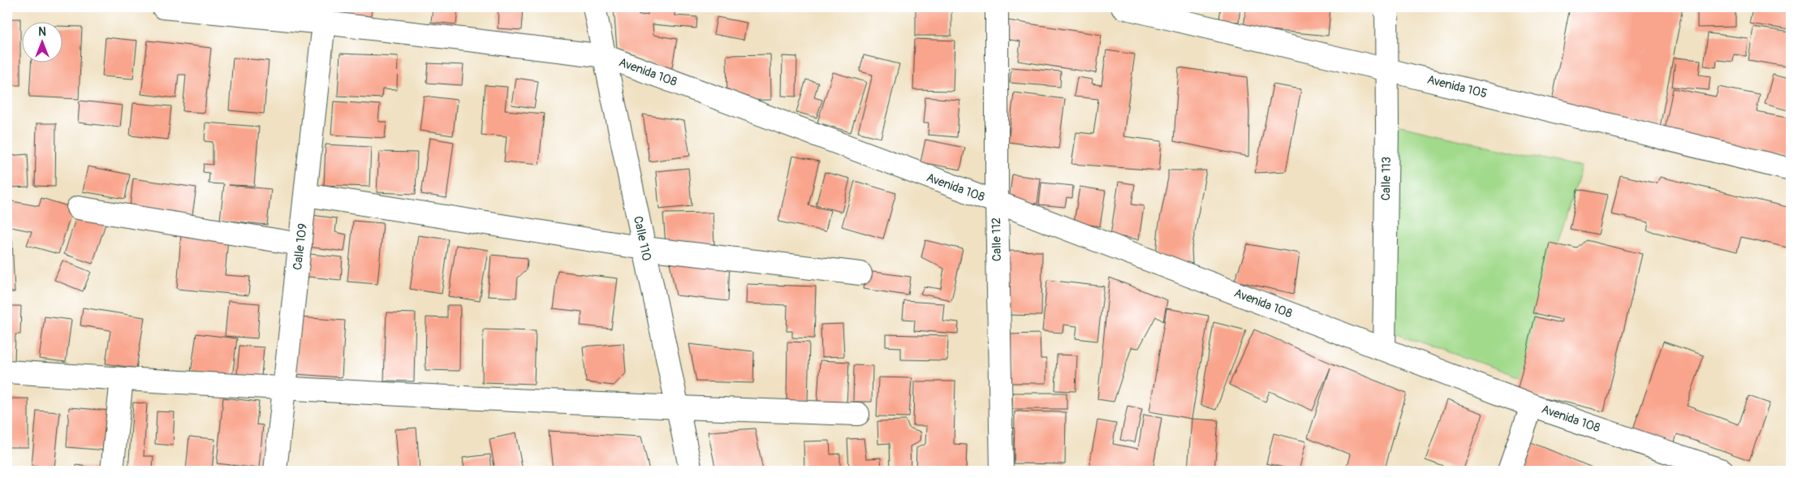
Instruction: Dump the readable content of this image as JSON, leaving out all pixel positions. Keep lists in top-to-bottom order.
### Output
{
  "streets": {
    "street": [
      "Avenida 108",
      "Avenida 105",
      "Calle 113",
      "Calle 110",
      "Calle 112",
      "Calle 109"
    ]
  },
  "crossings": [
    ["Avenida 108", "Calle 113"],
    ["Avenida 108", "Calle 110"],
    ["Avenida 108", "Calle 112"],
    ["Avenida 108", "Calle 109"],
    ["Avenida 105", "Calle 113"]
  ],
  "north": "top"
}
